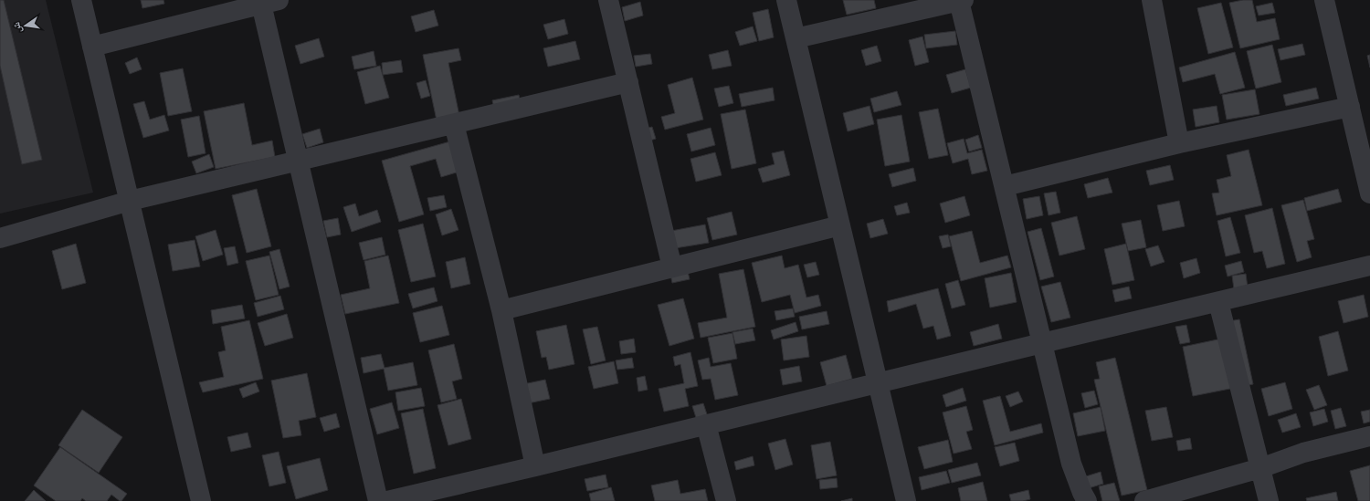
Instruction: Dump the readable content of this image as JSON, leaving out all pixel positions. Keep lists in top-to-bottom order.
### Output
{
  "north": "left"
}
